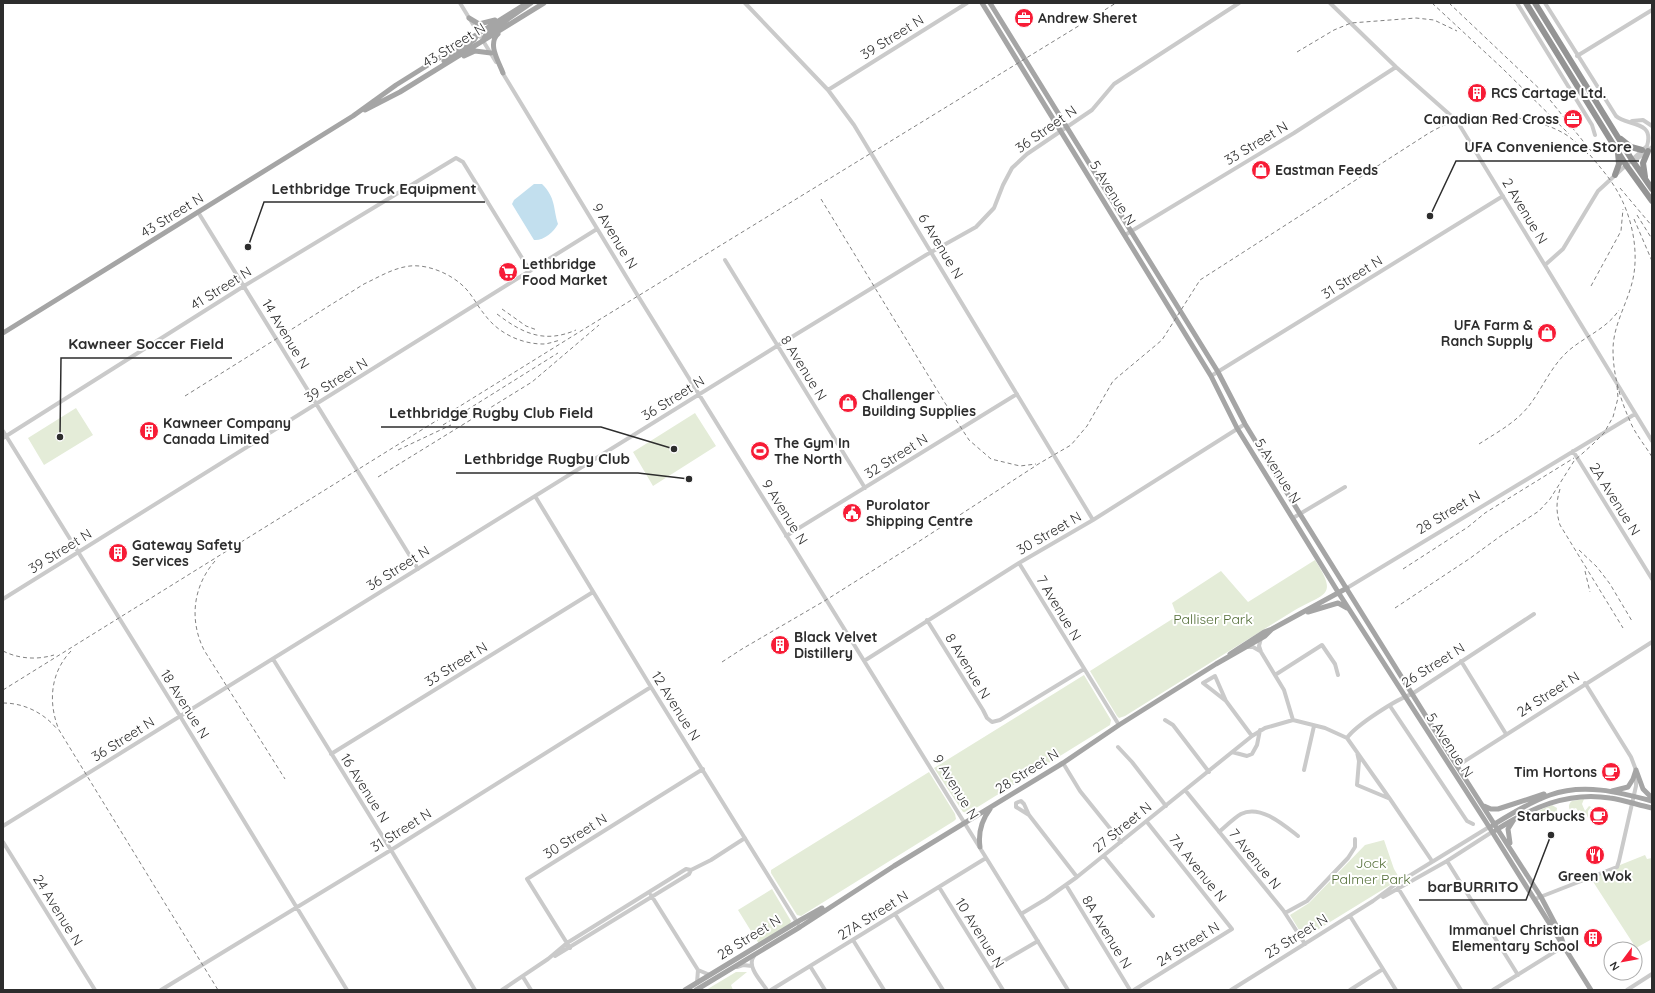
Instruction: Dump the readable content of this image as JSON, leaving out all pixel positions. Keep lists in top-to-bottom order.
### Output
{
  "streets": {
    "main road": ["43 Street N", "5 Avenue N", "28 Street N"],
    "street": [
      "39 Street N",
      "36 Street N",
      "33 Street N",
      "2 Avenue N",
      "9 Avenue N",
      "6 Avenue N",
      "31 Street N",
      "41 Street N",
      "14 Avenue N",
      "8 Avenue N",
      "32 Street N",
      "2A Avenue N",
      "30 Street N",
      "7 Avenue N",
      "26 Street N",
      "24 Street N",
      "18 Avenue N",
      "12 Avenue N",
      "16 Avenue N",
      "27 Street N",
      "7A Avenue N",
      "24 Avenue N",
      "27A Street N",
      "8A Avenue N",
      "10 Avenue N",
      "23 Street N"
    ]
  },
  "crossings": [
    ["39 Street N", "9 Avenue N"],
    ["39 Street N", "6 Avenue N"],
    ["39 Street N", "41 Street N"],
    ["39 Street N", "14 Avenue N"],
    ["39 Street N", "18 Avenue N"],
    ["43 Street N", "9 Avenue N"],
    ["43 Street N", "14 Avenue N"],
    ["36 Street N", "5 Avenue N"],
    ["36 Street N", "9 Avenue N"],
    ["36 Street N", "6 Avenue N"],
    ["36 Street N", "14 Avenue N"],
    ["36 Street N", "8 Avenue N"],
    ["36 Street N", "18 Avenue N"],
    ["36 Street N", "12 Avenue N"],
    ["36 Street N", "16 Avenue N"],
    ["33 Street N", "5 Avenue N"],
    ["33 Street N", "2 Avenue N"],
    ["33 Street N", "12 Avenue N"],
    ["33 Street N", "16 Avenue N"],
    ["5 Avenue N", "31 Street N"],
    ["5 Avenue N", "28 Street N"],
    ["5 Avenue N", "30 Street N"],
    ["5 Avenue N", "26 Street N"],
    ["5 Avenue N", "24 Street N"],
    ["5 Avenue N", "23 Street N"],
    ["2 Avenue N", "31 Street N"],
    ["2 Avenue N", "28 Street N"],
    ["9 Avenue N", "32 Street N"],
    ["9 Avenue N", "28 Street N"],
    ["9 Avenue N", "30 Street N"],
    ["9 Avenue N", "27 Street N"],
    ["9 Avenue N", "27A Street N"],
    ["6 Avenue N", "32 Street N"],
    ["6 Avenue N", "30 Street N"],
    ["31 Street N", "18 Avenue N"],
    ["31 Street N", "12 Avenue N"],
    ["31 Street N", "16 Avenue N"],
    ["41 Street N", "14 Avenue N"],
    ["41 Street N", "18 Avenue N"],
    ["8 Avenue N", "32 Street N"],
    ["8 Avenue N", "30 Street N"],
    ["8 Avenue N", "7 Avenue N"],
    ["2A Avenue N", "28 Street N"],
    ["28 Street N", "7 Avenue N"],
    ["28 Street N", "12 Avenue N"],
    ["30 Street N", "7 Avenue N"],
    ["30 Street N", "12 Avenue N"],
    ["7 Avenue N", "27 Street N"],
    ["7 Avenue N", "23 Street N"],
    ["24 Street N", "7A Avenue N"],
    ["27 Street N", "7A Avenue N"],
    ["27 Street N", "8A Avenue N"],
    ["27A Street N", "10 Avenue N"]
  ],
  "parks": ["Palliser Park", "Jock Palmer Park"],
  "places": {
    "office": ["Andrew Sheret", "Canadian Red Cross"],
    "building": [
      "RCS Cartage Ltd.",
      "Kawneer Company Canada Limited",
      "Gateway Safety Services",
      "Black Velvet Distillery",
      "Immanuel Christian Elementary School"
    ],
    "shop": ["Eastman Feeds", "UFA Farm & Ranch Supply", "Challenger Building Supplies"],
    "other": [
      "UFA Convenience Store",
      "Lethbridge Truck Equipment",
      "Kawneer Soccer Field",
      "Lethbridge Rugby Club Field",
      "Lethbridge Rugby Club",
      "barBURRITO"
    ],
    "supermarket": ["Lethbridge Food Market"],
    "sports": ["The Gym In The North"],
    "public building": ["Purolator Shipping Centre"],
    "cafe": ["Tim Hortons", "Starbucks"],
    "restaurant": ["Green Wok"]
  },
  "north": "bottom left"
}
